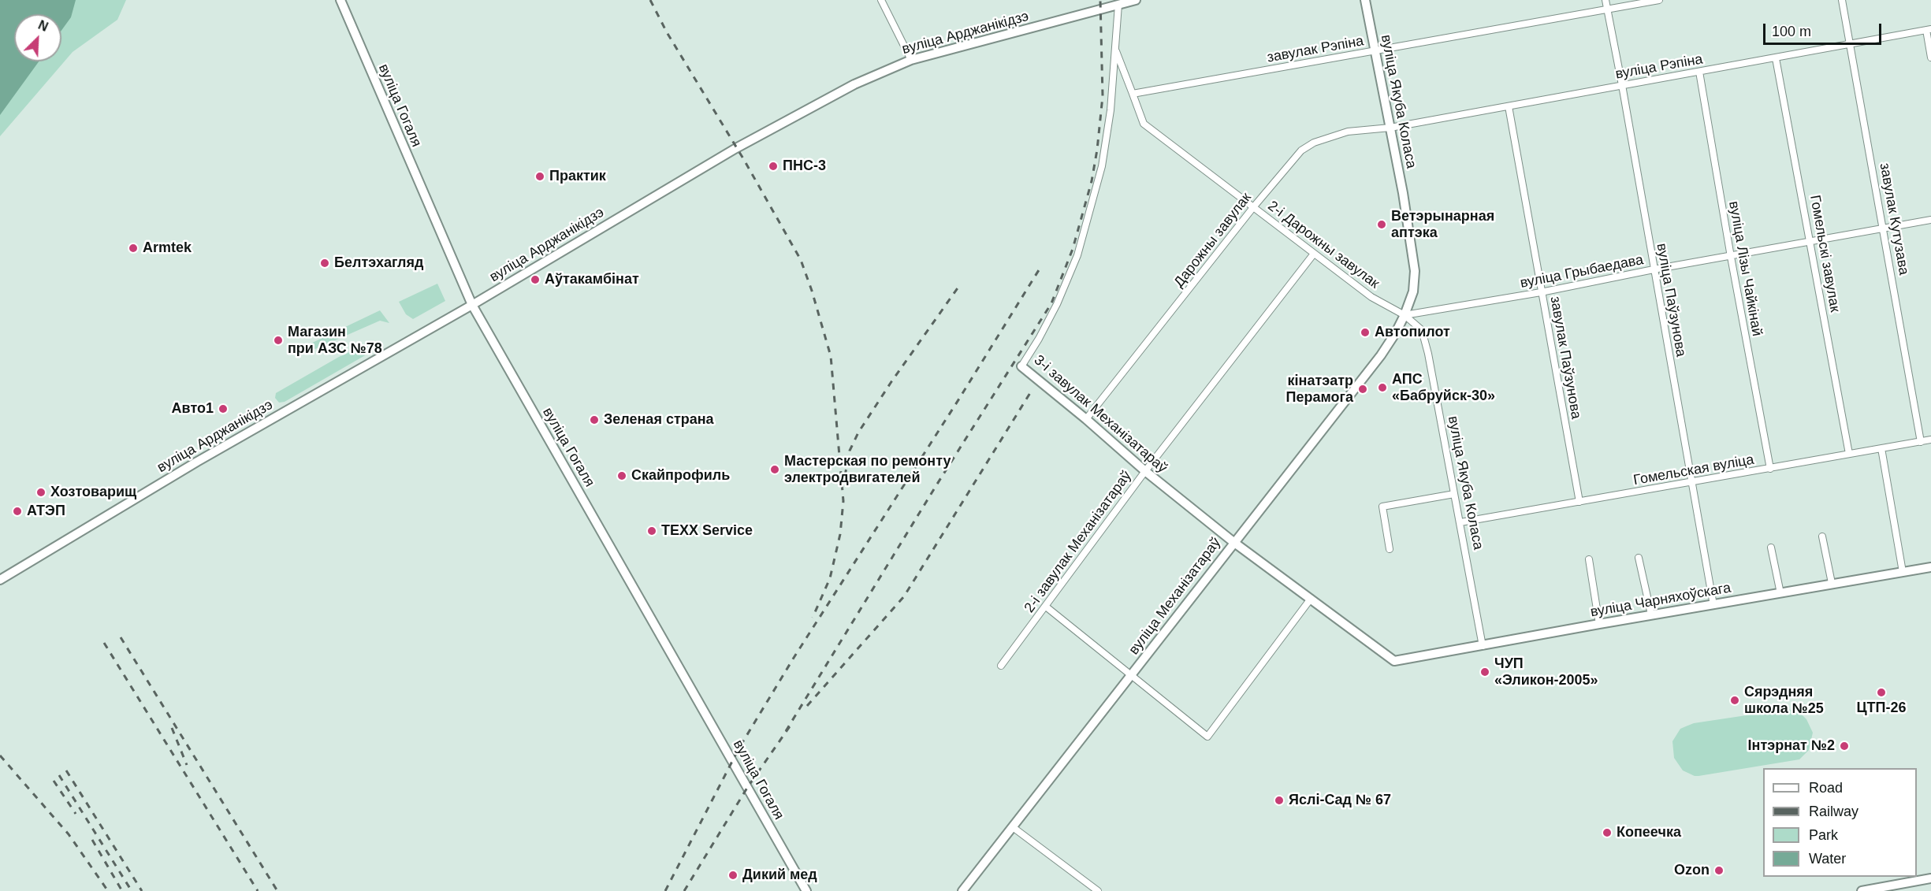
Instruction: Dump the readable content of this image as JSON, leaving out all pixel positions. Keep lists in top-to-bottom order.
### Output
{
  "streets": {
    "main road": [
      "вуліца Арджанікідзэ",
      "вуліца Якуба Коласа",
      "вуліца Гогаля",
      "3-і завулак Механізатараў",
      "вуліца Механізатараў",
      "вуліца Чарняхоўскага"
    ],
    "street": [
      "завулак Рэпіна",
      "вуліца Рэпіна",
      "завулак Кутузава",
      "Дарожны завулак",
      "2-і Дарожны завулак",
      "Гомельскі завулак",
      "вуліца Лізы Чайкінай",
      "вуліца Грыбаедава",
      "вуліца Паўзунова",
      "завулак Паўзунова",
      "Гомельская вуліца",
      "2-і завулак Механізатараў"
    ]
  },
  "crossings": [
    ["вуліца Арджанікідзэ", "вуліца Гогаля"],
    ["вуліца Арджанікідзэ", "3-і завулак Механізатараў"],
    ["завулак Рэпіна", "вуліца Якуба Коласа"],
    ["завулак Рэпіна", "2-і Дарожны завулак"],
    ["завулак Рэпіна", "вуліца Паўзунова"],
    ["вуліца Рэпіна", "вуліца Якуба Коласа"],
    ["вуліца Рэпіна", "завулак Кутузава"],
    ["вуліца Рэпіна", "Дарожны завулак"],
    ["вуліца Рэпіна", "Гомельскі завулак"],
    ["вуліца Рэпіна", "вуліца Лізы Чайкінай"],
    ["вуліца Рэпіна", "вуліца Паўзунова"],
    ["вуліца Рэпіна", "завулак Паўзунова"],
    ["вуліца Якуба Коласа", "Дарожны завулак"],
    ["вуліца Якуба Коласа", "2-і Дарожны завулак"],
    ["вуліца Якуба Коласа", "вуліца Грыбаедава"],
    ["вуліца Якуба Коласа", "Гомельская вуліца"],
    ["вуліца Якуба Коласа", "вуліца Механізатараў"],
    ["вуліца Якуба Коласа", "вуліца Чарняхоўскага"],
    ["завулак Кутузава", "вуліца Грыбаедава"],
    ["завулак Кутузава", "Гомельская вуліца"],
    ["Дарожны завулак", "2-і Дарожны завулак"],
    ["Дарожны завулак", "3-і завулак Механізатараў"],
    ["2-і Дарожны завулак", "вуліца Грыбаедава"],
    ["2-і Дарожны завулак", "2-і завулак Механізатараў"],
    ["2-і Дарожны завулак", "вуліца Механізатараў"],
    ["Гомельскі завулак", "вуліца Грыбаедава"],
    ["Гомельскі завулак", "Гомельская вуліца"],
    ["вуліца Лізы Чайкінай", "вуліца Грыбаедава"],
    ["вуліца Лізы Чайкінай", "Гомельская вуліца"],
    ["вуліца Грыбаедава", "вуліца Паўзунова"],
    ["вуліца Грыбаедава", "завулак Паўзунова"],
    ["вуліца Грыбаедава", "вуліца Механізатараў"],
    ["вуліца Паўзунова", "Гомельская вуліца"],
    ["вуліца Паўзунова", "вуліца Чарняхоўскага"],
    ["завулак Паўзунова", "Гомельская вуліца"],
    ["3-і завулак Механізатараў", "2-і завулак Механізатараў"],
    ["3-і завулак Механізатараў", "вуліца Механізатараў"],
    ["3-і завулак Механізатараў", "вуліца Чарняхоўскага"]
  ],
  "places": [
    "ПНС-3",
    "Практик",
    "Ветэрынарная аптэка",
    "Armtek",
    "Белтэхагляд",
    "Аўтакамбінат",
    "Автопилот",
    "Магазин при АЗС №78",
    "АПС «Бабруйск-30»",
    "кінатэатр Перамога",
    "Авто1",
    "Зеленая страна",
    "Мастерская по ремонту электродвигателей",
    "Скайпрофиль",
    "Хозтоварищ",
    "АТЭП",
    "TEXX Service",
    "ЧУП «Эликон-2005»",
    "ЦТП-26",
    "Сярэдняя школа №25",
    "Інтэрнат №2",
    "Яслі-Сад № 67",
    "Копеечка",
    "Ozon",
    "Дикий мед"
  ],
  "legend": [
    "Road",
    "Railway",
    "Park",
    "Water"
  ],
  "scale_bar": "100 m",
  "north": "top right"
}
